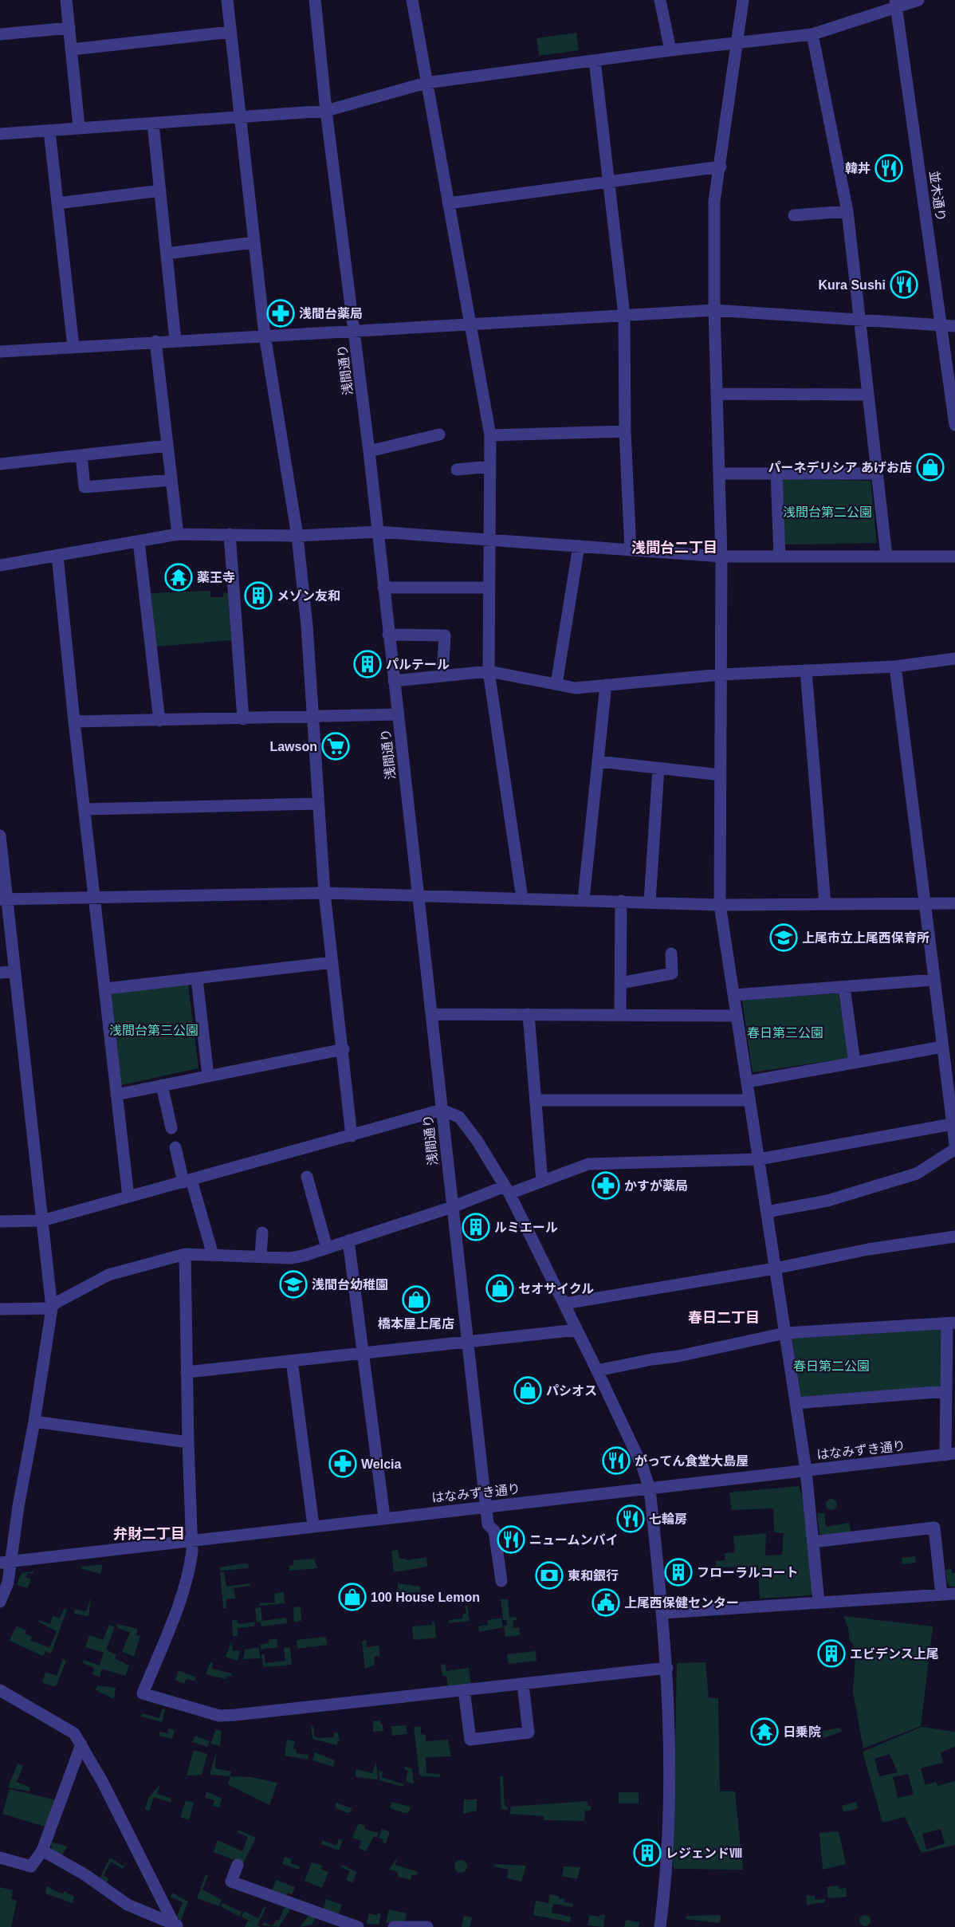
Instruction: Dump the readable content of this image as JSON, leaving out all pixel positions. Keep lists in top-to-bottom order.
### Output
{
  "streets": {
    "street": ["並木通り", "浅間通り", "はなみずき通り"]
  },
  "crossings": [
    ["浅間通り", "はなみずき通り"]
  ],
  "districts": ["浅間台二丁目", "春日二丁目", "弁財二丁目"],
  "parks": [
    "浅間台第二公園",
    "浅間台第三公園",
    "春日第三公園",
    "春日第二公園"
  ],
  "places": {
    "restaurant": [
      "韓丼",
      "Kura Sushi",
      "がってん食堂大島屋",
      "七輪房",
      "ニュームンバイ"
    ],
    "pharmacy": ["浅間台薬局", "かすが薬局", "Welcia"],
    "shop": [
      "パーネデリシア あげお店",
      "セオサイクル",
      "橋本屋上尾店",
      "パシオス",
      "100 House Lemon"
    ],
    "temple": ["薬王寺", "日乗院"],
    "building": [
      "メゾン友和",
      "パルテール",
      "ルミエール",
      "フローラルコート",
      "エビデンス上尾",
      "レジェンドⅧ"
    ],
    "supermarket": ["Lawson"],
    "school or university": ["上尾市立上尾西保育所", "浅間台幼稚園"],
    "bank": ["東和銀行"],
    "public building": ["上尾西保健センター"]
  }
}
